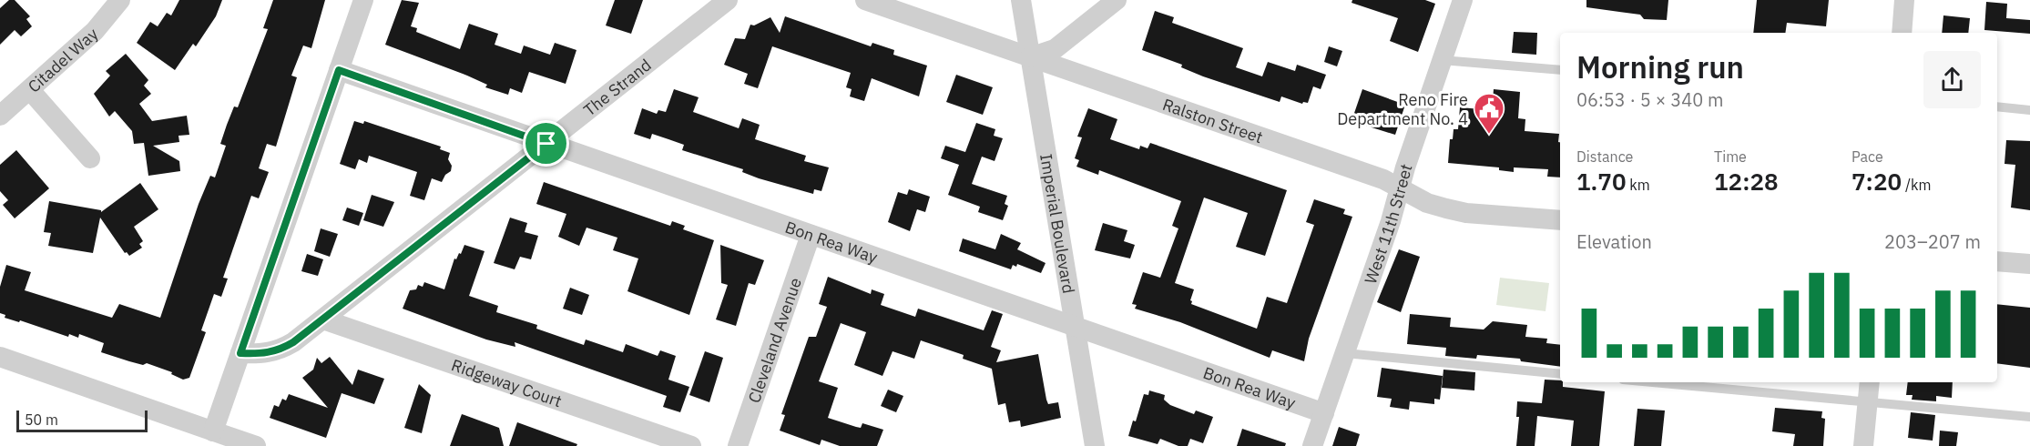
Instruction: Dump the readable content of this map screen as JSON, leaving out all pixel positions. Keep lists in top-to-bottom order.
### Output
{
  "streets": {
    "street": [
      "Citadel Way",
      "The Strand",
      "Ralston Street",
      "Imperial Boulevard",
      "West 11th Street",
      "Bon Rea Way",
      "Cleveland Avenue",
      "Ridgeway Court"
    ]
  },
  "crossings": [
    ["The Strand", "Bon Rea Way"],
    ["The Strand", "Ridgeway Court"],
    ["Ralston Street", "Imperial Boulevard"],
    ["Ralston Street", "West 11th Street"],
    ["Imperial Boulevard", "Bon Rea Way"],
    ["West 11th Street", "Bon Rea Way"],
    ["Bon Rea Way", "Cleveland Avenue"]
  ],
  "places": {
    "public building": ["Reno Fire Department No. 4"]
  },
  "scale_bar": "50 m",
  "page": {
    "heading": ["Morning run", "06:53 · 5 × 340 m"],
    "stats": [
      ["Distance", "1.70 km"],
      ["Time", "12:28"],
      ["Pace", "7:20 /km"]
    ],
    "chart": ["Elevation", "203–207 m"],
    "scale": "50 m"
  }
}
